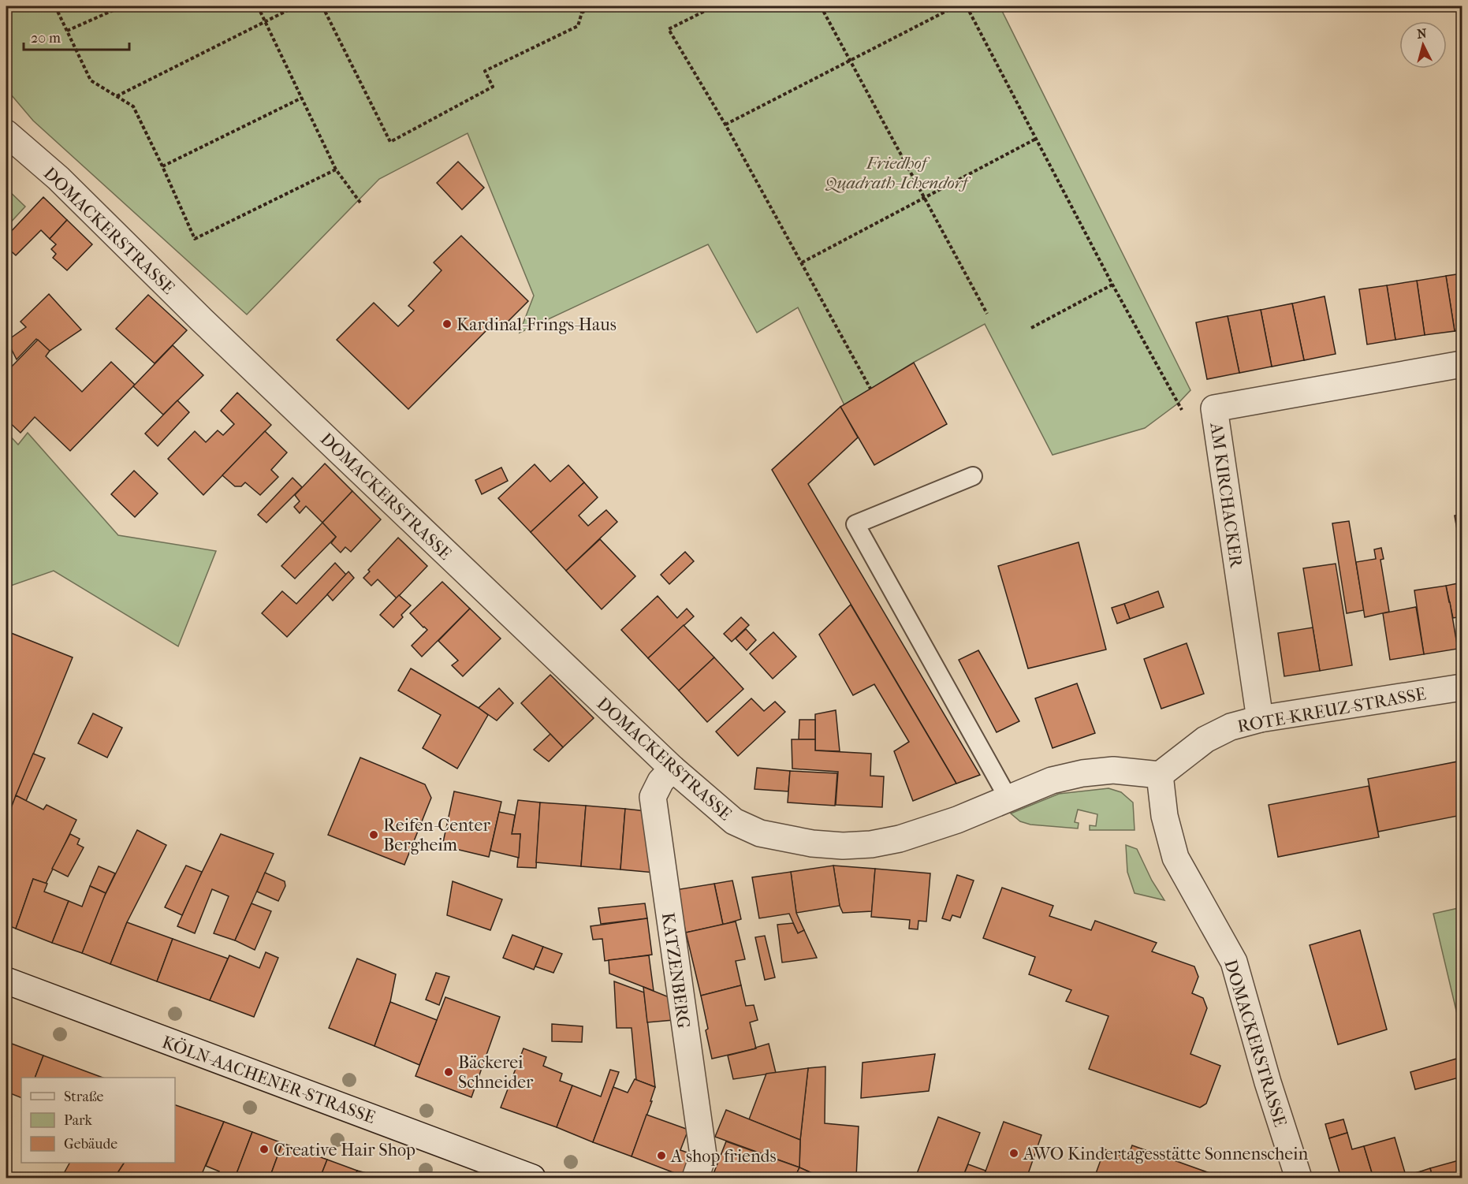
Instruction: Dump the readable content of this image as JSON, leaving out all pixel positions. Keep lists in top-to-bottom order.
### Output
{
  "streets": {
    "street": [
      "DOMACKERSTRASSE",
      "AM KIRCHACKER",
      "ROTE-KREUZ-STRASSE",
      "KATZENBERG",
      "KÖLN-AACHENER-STRASSE"
    ]
  },
  "crossings": [
    ["DOMACKERSTRASSE", "ROTE-KREUZ-STRASSE"],
    ["DOMACKERSTRASSE", "KATZENBERG"],
    ["AM KIRCHACKER", "ROTE-KREUZ-STRASSE"]
  ],
  "parks": ["Friedhof Quadrath-Ichendorf"],
  "places": [
    "Kardinal-Frings-Haus",
    "Reifen-Center Bergheim",
    "Bäckerei Schneider",
    "Creative Hair Shop",
    "AWO Kindertagesstätte Sonnenschein",
    "A shop friends"
  ],
  "legend": ["Straße", "Park", "Gebäude"],
  "scale_bar": "20 m",
  "north": "top"
}
